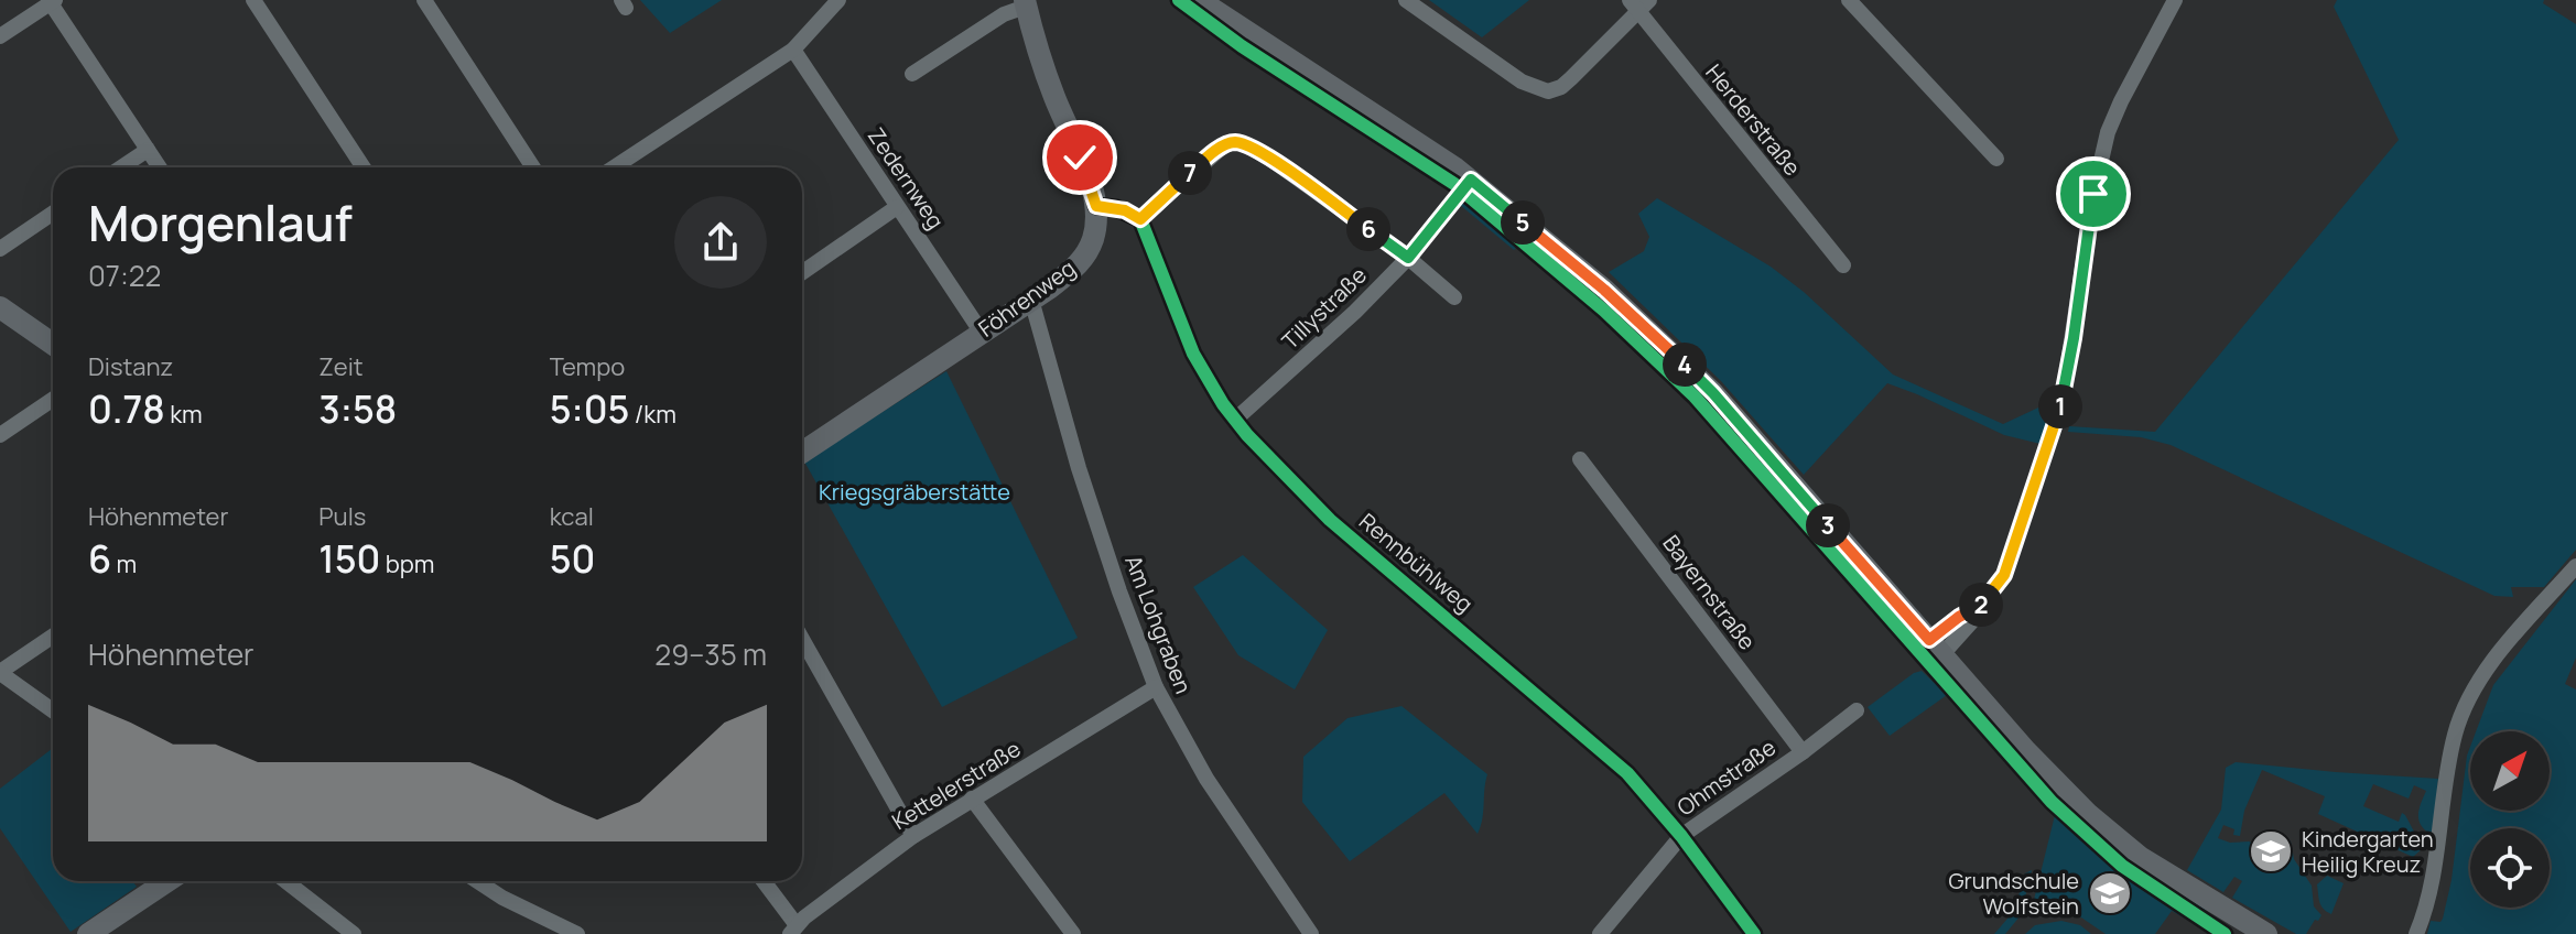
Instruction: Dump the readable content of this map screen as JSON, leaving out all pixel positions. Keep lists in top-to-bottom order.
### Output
{
  "streets": {
    "main road": ["Föhrenweg"],
    "street": [
      "Herderstraße",
      "Zedernweg",
      "Tillystraße",
      "Rennbühlweg",
      "Bayernstraße",
      "Am Lohgraben",
      "Ohmstraße",
      "Kettelerstraße"
    ]
  },
  "crossings": [
    ["Zedernweg", "Föhrenweg"],
    ["Föhrenweg", "Am Lohgraben"],
    ["Tillystraße", "Rennbühlweg"],
    ["Rennbühlweg", "Ohmstraße"],
    ["Bayernstraße", "Ohmstraße"],
    ["Am Lohgraben", "Kettelerstraße"]
  ],
  "parks": ["Kriegsgräberstätte"],
  "places": {
    "school or university": ["Kindergarten Heilig Kreuz", "Grundschule Wolfstein"]
  },
  "north": "top right",
  "page": {
    "pins": [
      "7",
      "5",
      "6",
      "4",
      "1",
      "3",
      "2"
    ],
    "heading": ["Morgenlauf", "07:22"],
    "stats": [
      ["Distanz", "0.78 km"],
      ["Zeit", "3:58"],
      ["Tempo", "5:05 /km"],
      ["Höhenmeter", "6 m"],
      ["Puls", "150 bpm"],
      ["kcal", "50"]
    ],
    "chart": ["Höhenmeter", "29–35 m"]
  }
}
